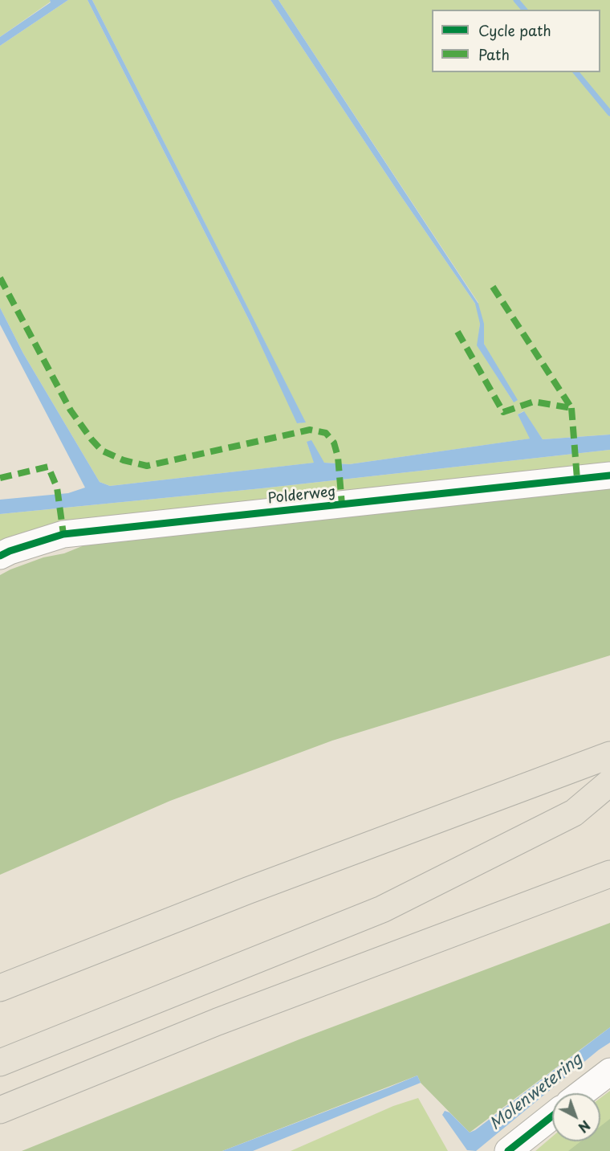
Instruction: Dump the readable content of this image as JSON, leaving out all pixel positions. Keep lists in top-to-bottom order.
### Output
{
  "streets": {
    "street": ["Polderweg"]
  },
  "water": ["Molenwetering"],
  "legend": ["Cycle path", "Path"],
  "north": "bottom right"
}
